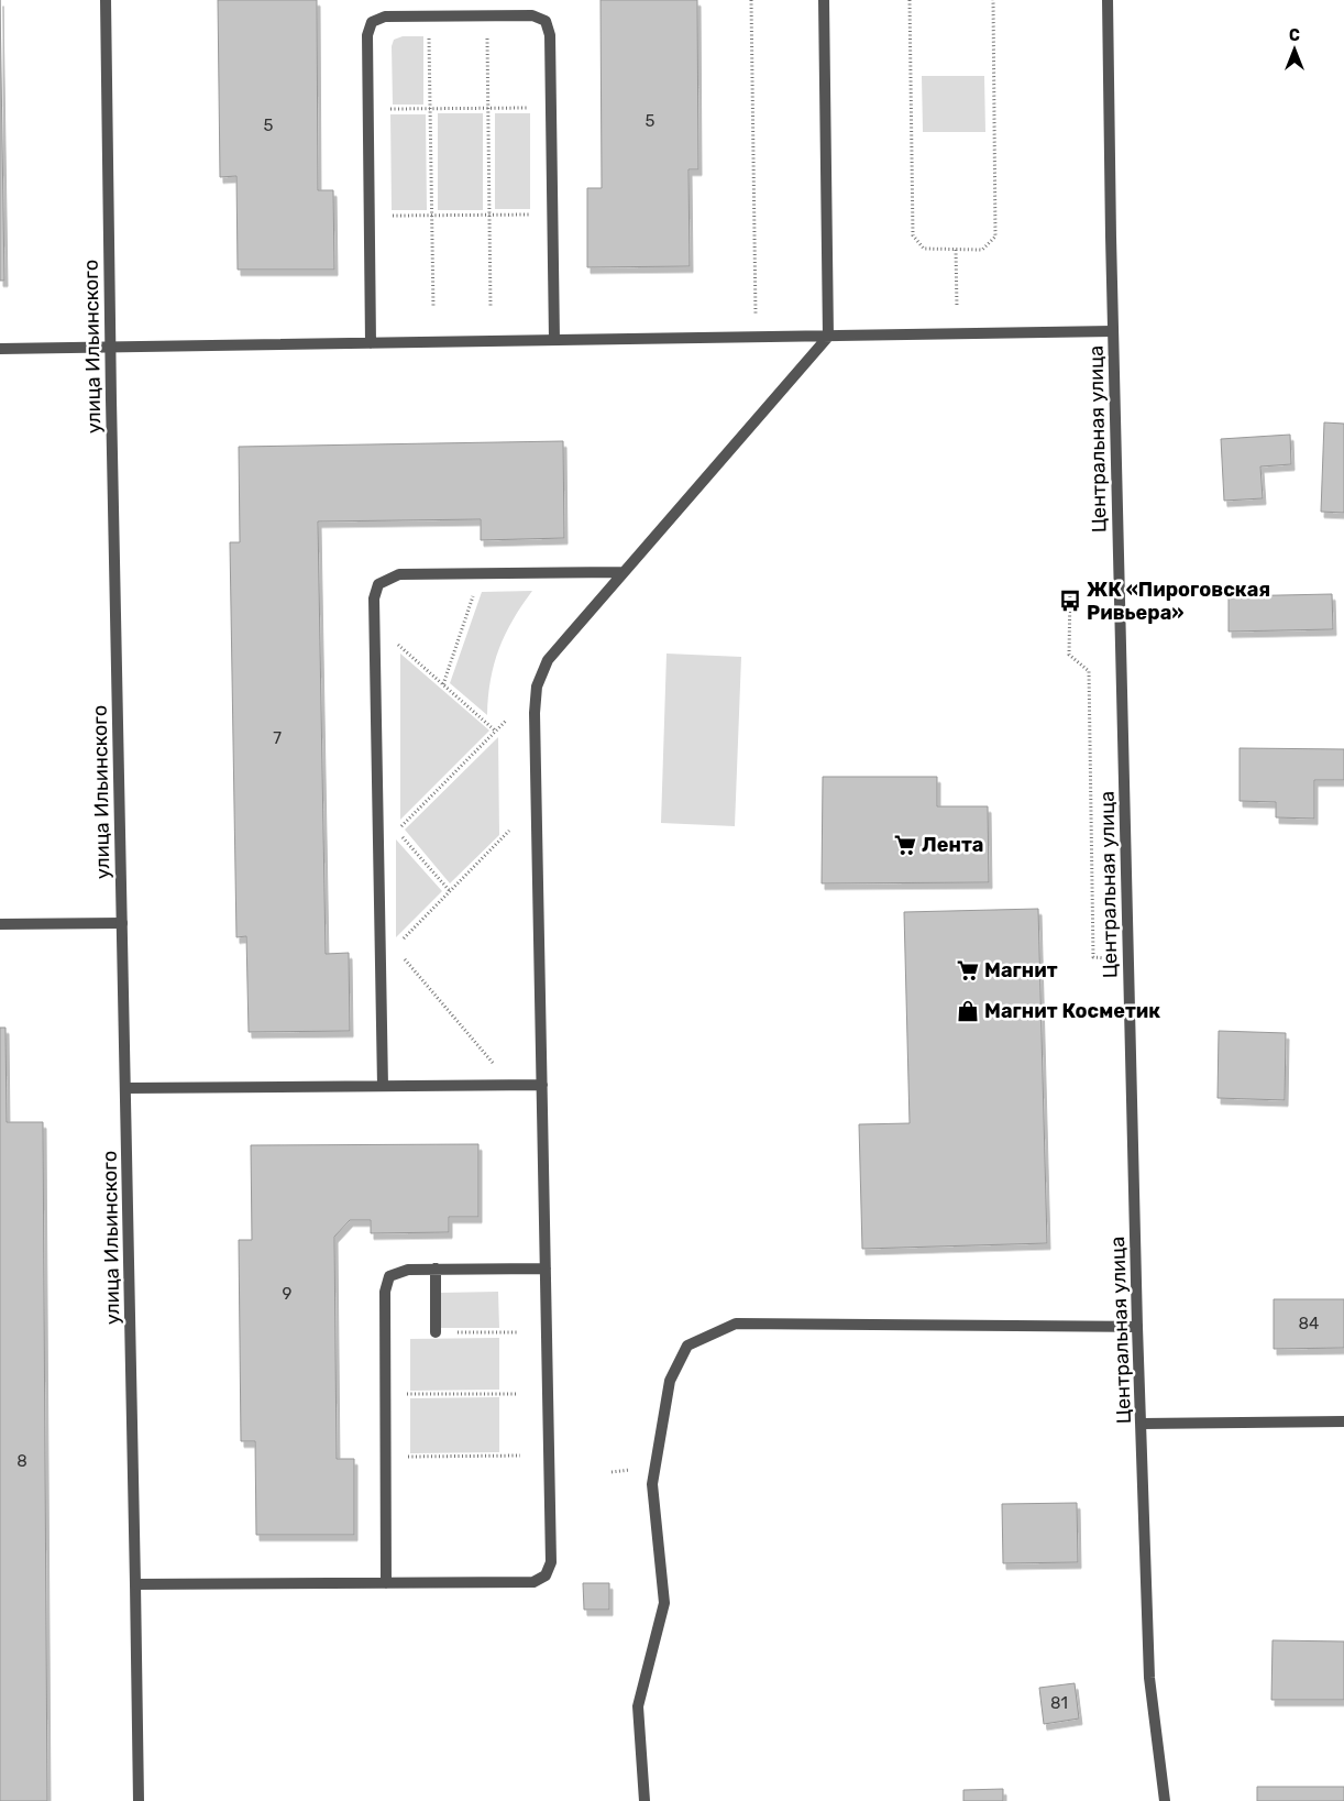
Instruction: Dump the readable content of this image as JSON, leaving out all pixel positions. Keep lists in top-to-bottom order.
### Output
{
  "streets": {
    "street": ["улица Ильинского", "Центральная улица"]
  },
  "places": {
    "bus stop": ["ЖК «Пироговская Ривьера»"],
    "supermarket": ["Лента", "Магнит"],
    "shop": ["Магнит Косметик"]
  },
  "house_numbers": [
    "5",
    "5",
    "7",
    "9",
    "84",
    "8",
    "81"
  ],
  "north": "top"
}
